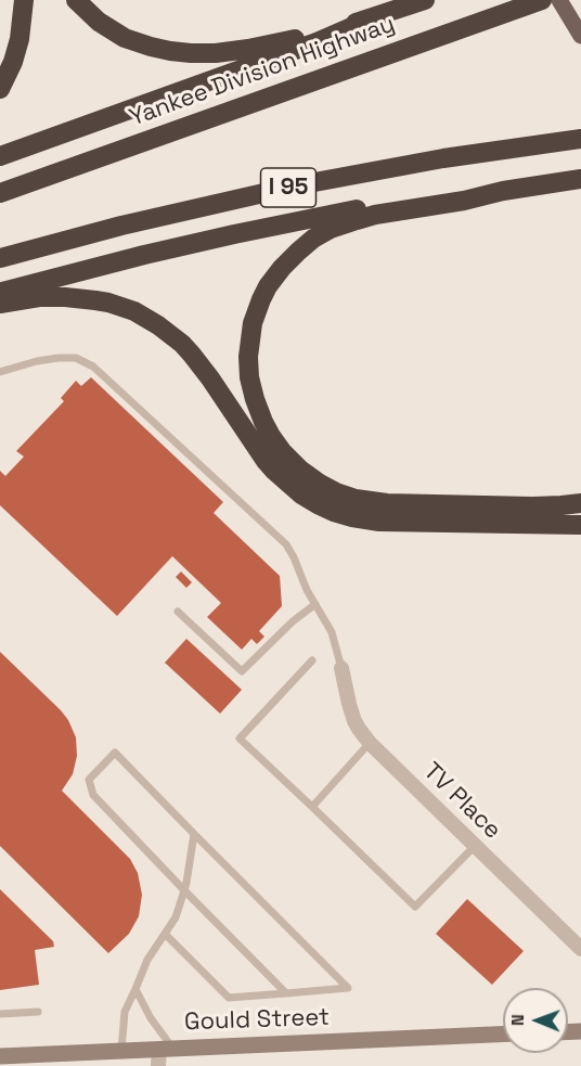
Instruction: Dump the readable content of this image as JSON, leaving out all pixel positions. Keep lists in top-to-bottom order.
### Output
{
  "streets": {
    "highway": ["Yankee Division Highway", "I 95"],
    "main road": ["Gould Street"],
    "street": ["TV Place"]
  },
  "north": "left"
}
